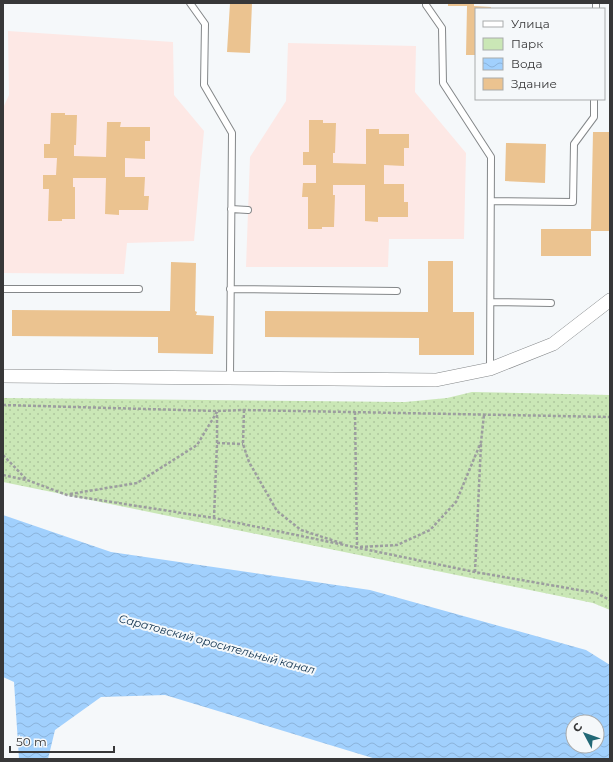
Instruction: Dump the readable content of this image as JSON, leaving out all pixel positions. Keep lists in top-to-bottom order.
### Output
{
  "water": ["Саратовский оросительный канал"],
  "legend": [
    "Улица",
    "Парк",
    "Вода",
    "Здание"
  ],
  "scale_bar": "50 m",
  "north": "top left"
}
